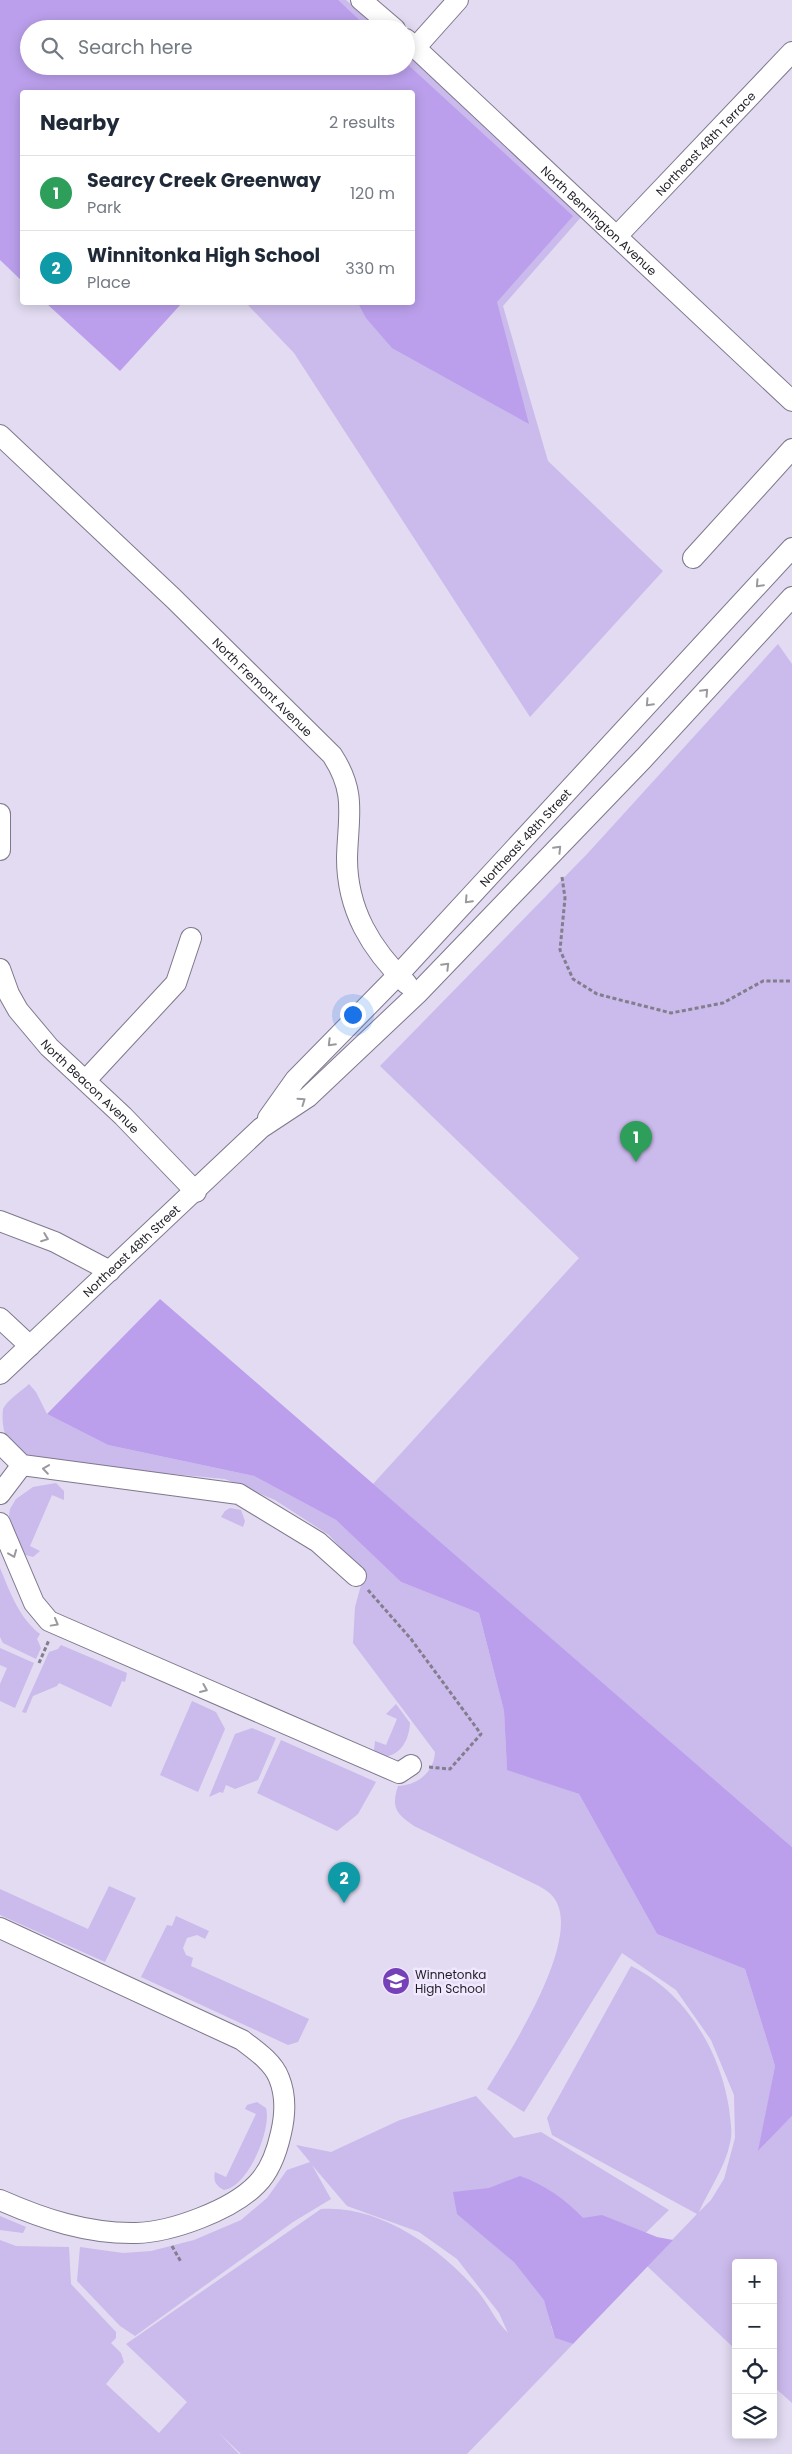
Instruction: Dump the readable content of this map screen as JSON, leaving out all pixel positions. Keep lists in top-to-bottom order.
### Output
{
  "streets": {
    "street": [
      "Northeast 48th Terrace",
      "North Bennington Avenue",
      "North Fremont Avenue",
      "Northeast 48th Street",
      "North Beacon Avenue"
    ]
  },
  "crossings": [
    ["Northeast 48th Terrace", "North Bennington Avenue"],
    ["North Fremont Avenue", "Northeast 48th Street"],
    ["Northeast 48th Street", "North Beacon Avenue"]
  ],
  "places": {
    "school or university": ["Winnetonka High School"]
  },
  "page": {
    "search": "Search here",
    "heading": ["Nearby", "2 results"],
    "list": [
      {
        "mark": "1",
        "name": "Searcy Creek Greenway",
        "note": "Park",
        "value": "120 m"
      },
      {
        "mark": "2",
        "name": "Winnitonka High School",
        "note": "Place",
        "value": "330 m"
      }
    ],
    "pins": ["1", "2"],
    "map_buttons": ["+", "−"]
  }
}
